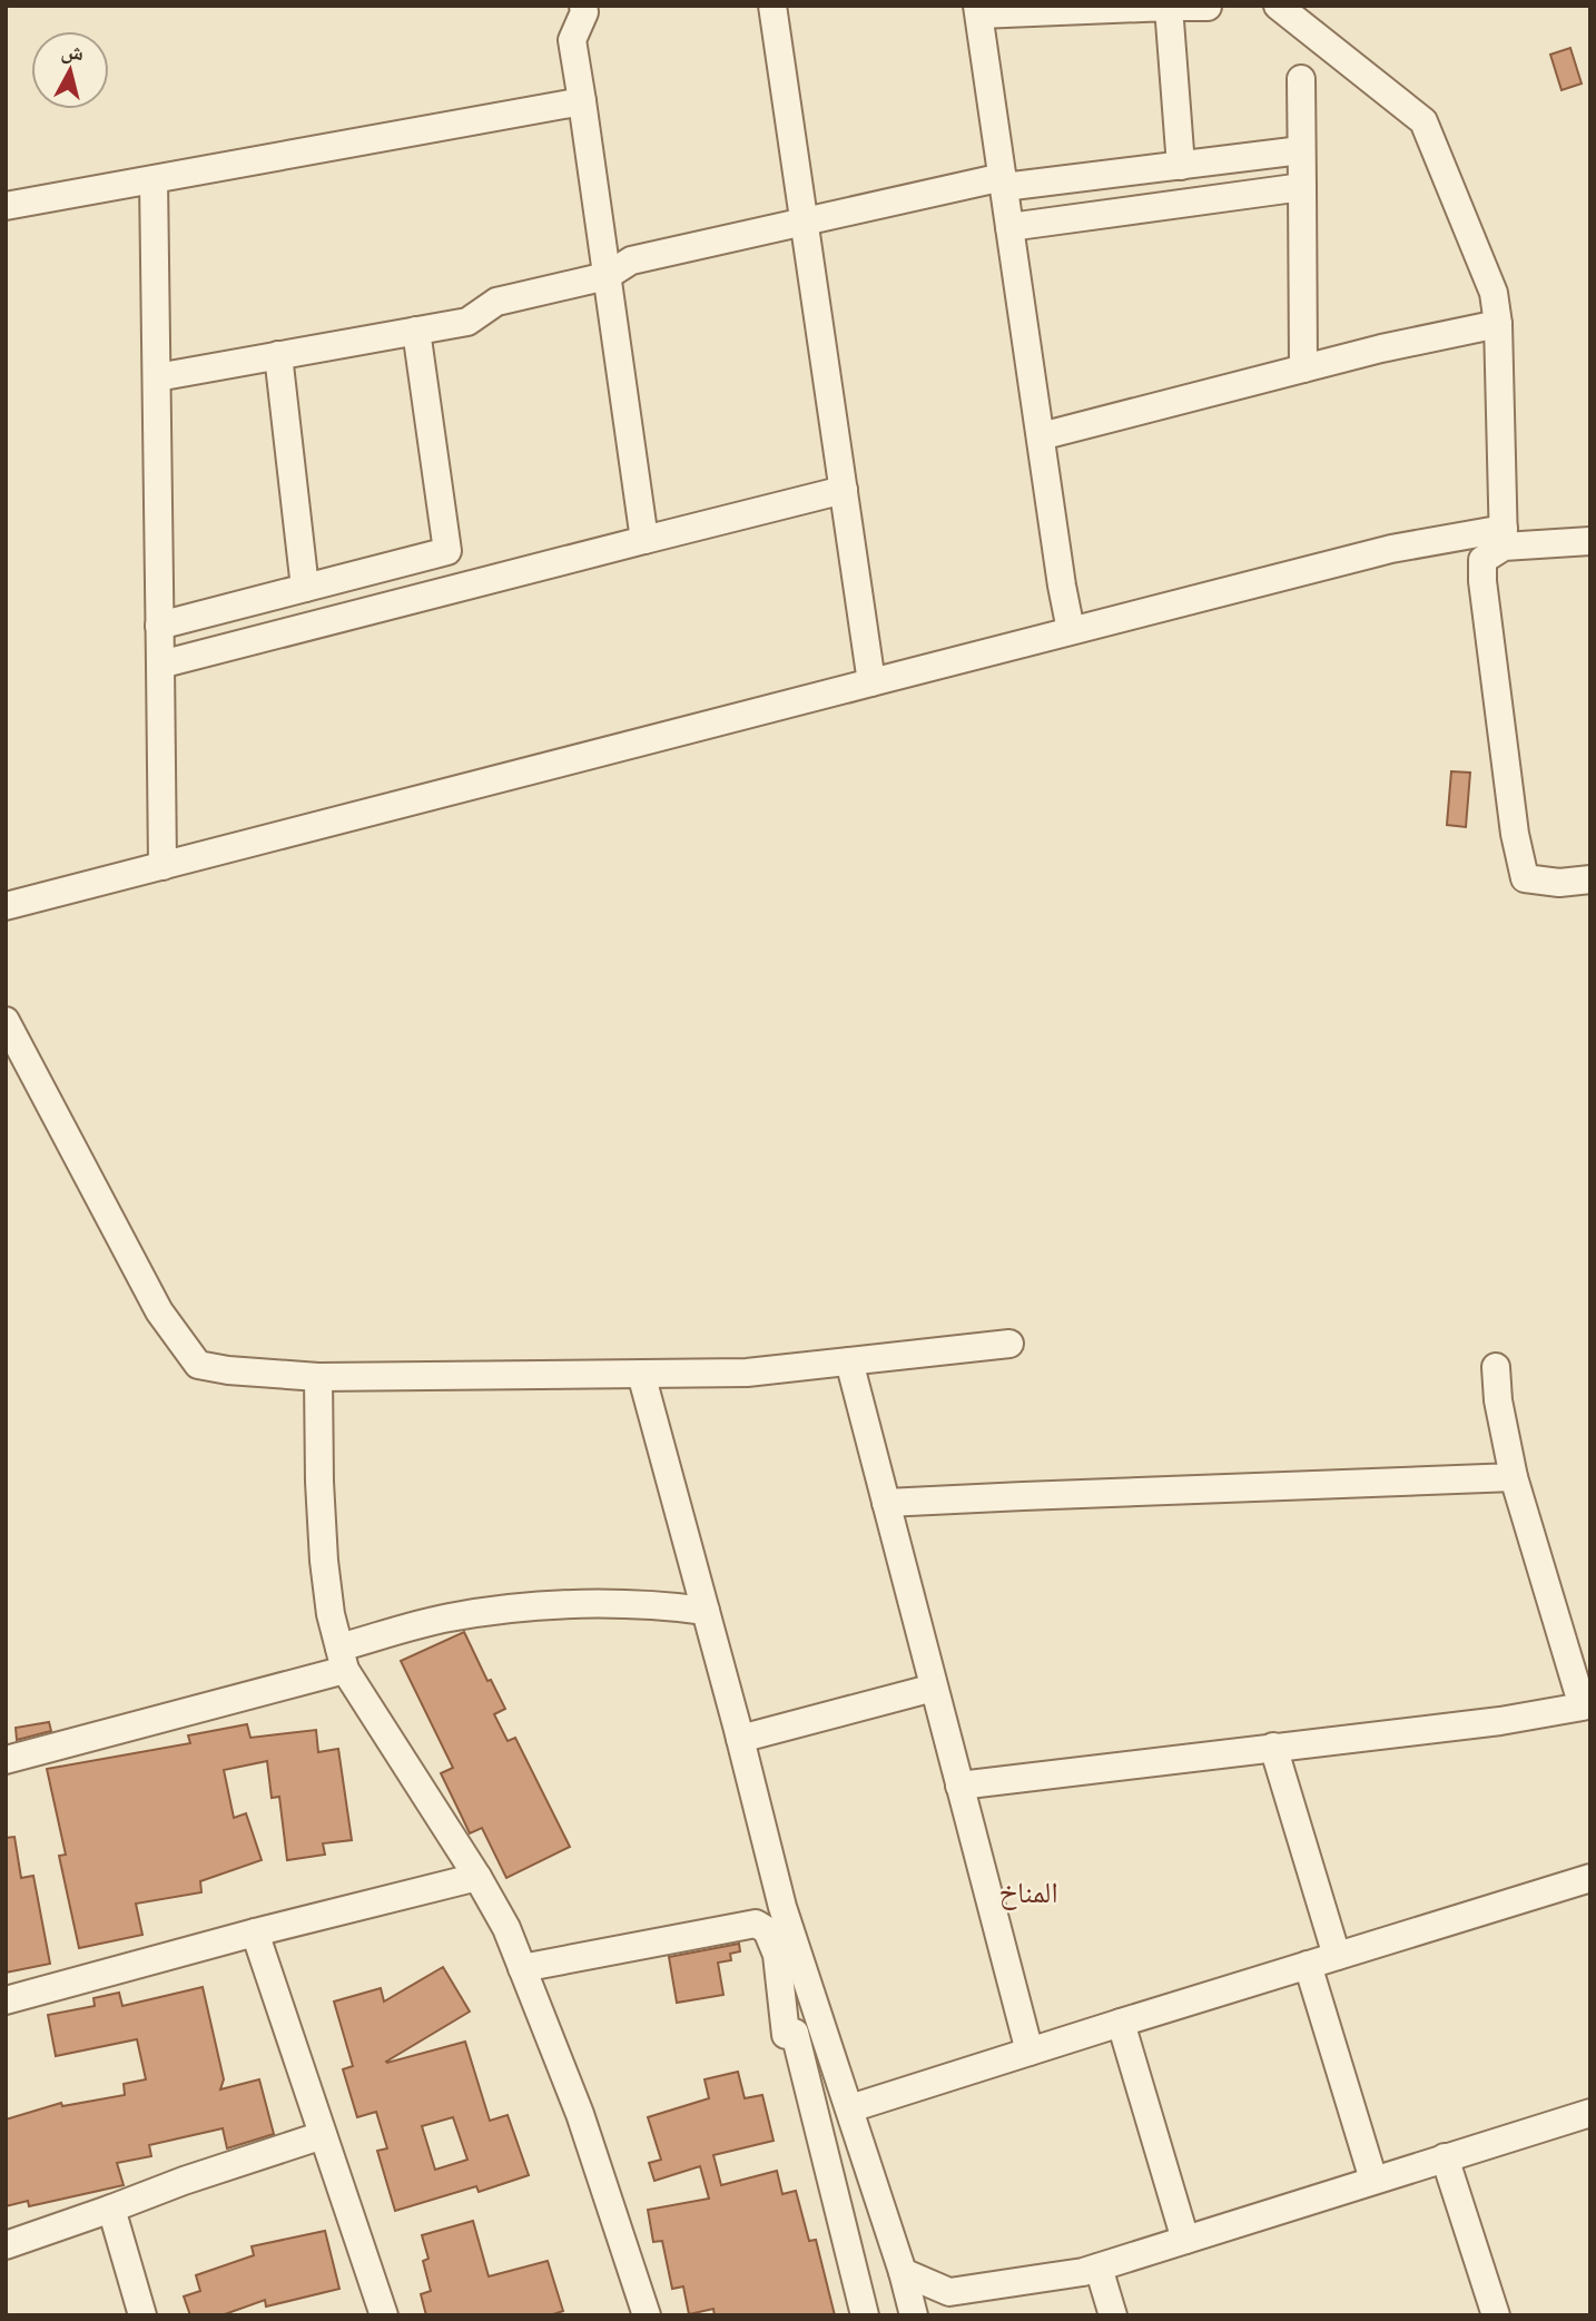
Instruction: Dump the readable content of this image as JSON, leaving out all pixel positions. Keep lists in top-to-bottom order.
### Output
{
  "districts": ["المناخ"],
  "north": "top"
}
